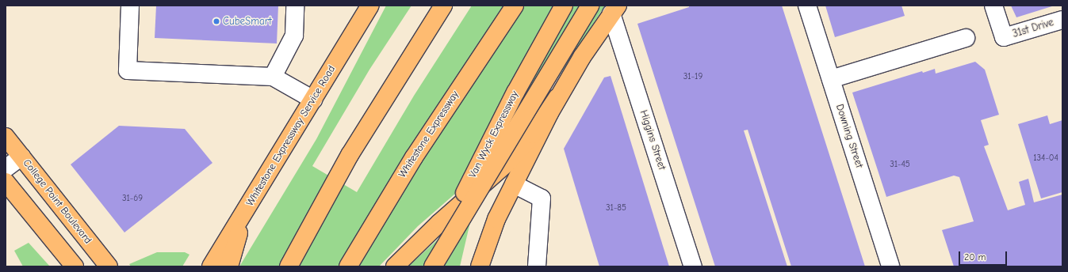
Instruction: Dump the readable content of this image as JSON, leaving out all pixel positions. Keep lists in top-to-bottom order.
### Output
{
  "streets": {
    "main road": [
      "Whitestone Expressway",
      "Van Wyck Expressway",
      "Whitestone Expressway Service Road",
      "College Point Boulevard"
    ],
    "street": ["31st Drive", "Downing Street", "Higgins Street"]
  },
  "places": ["CubeSmart"],
  "house_numbers": [
    "31-19",
    "134-04",
    "31-45",
    "31-69",
    "31-85"
  ],
  "scale_bar": "20 m"
}
